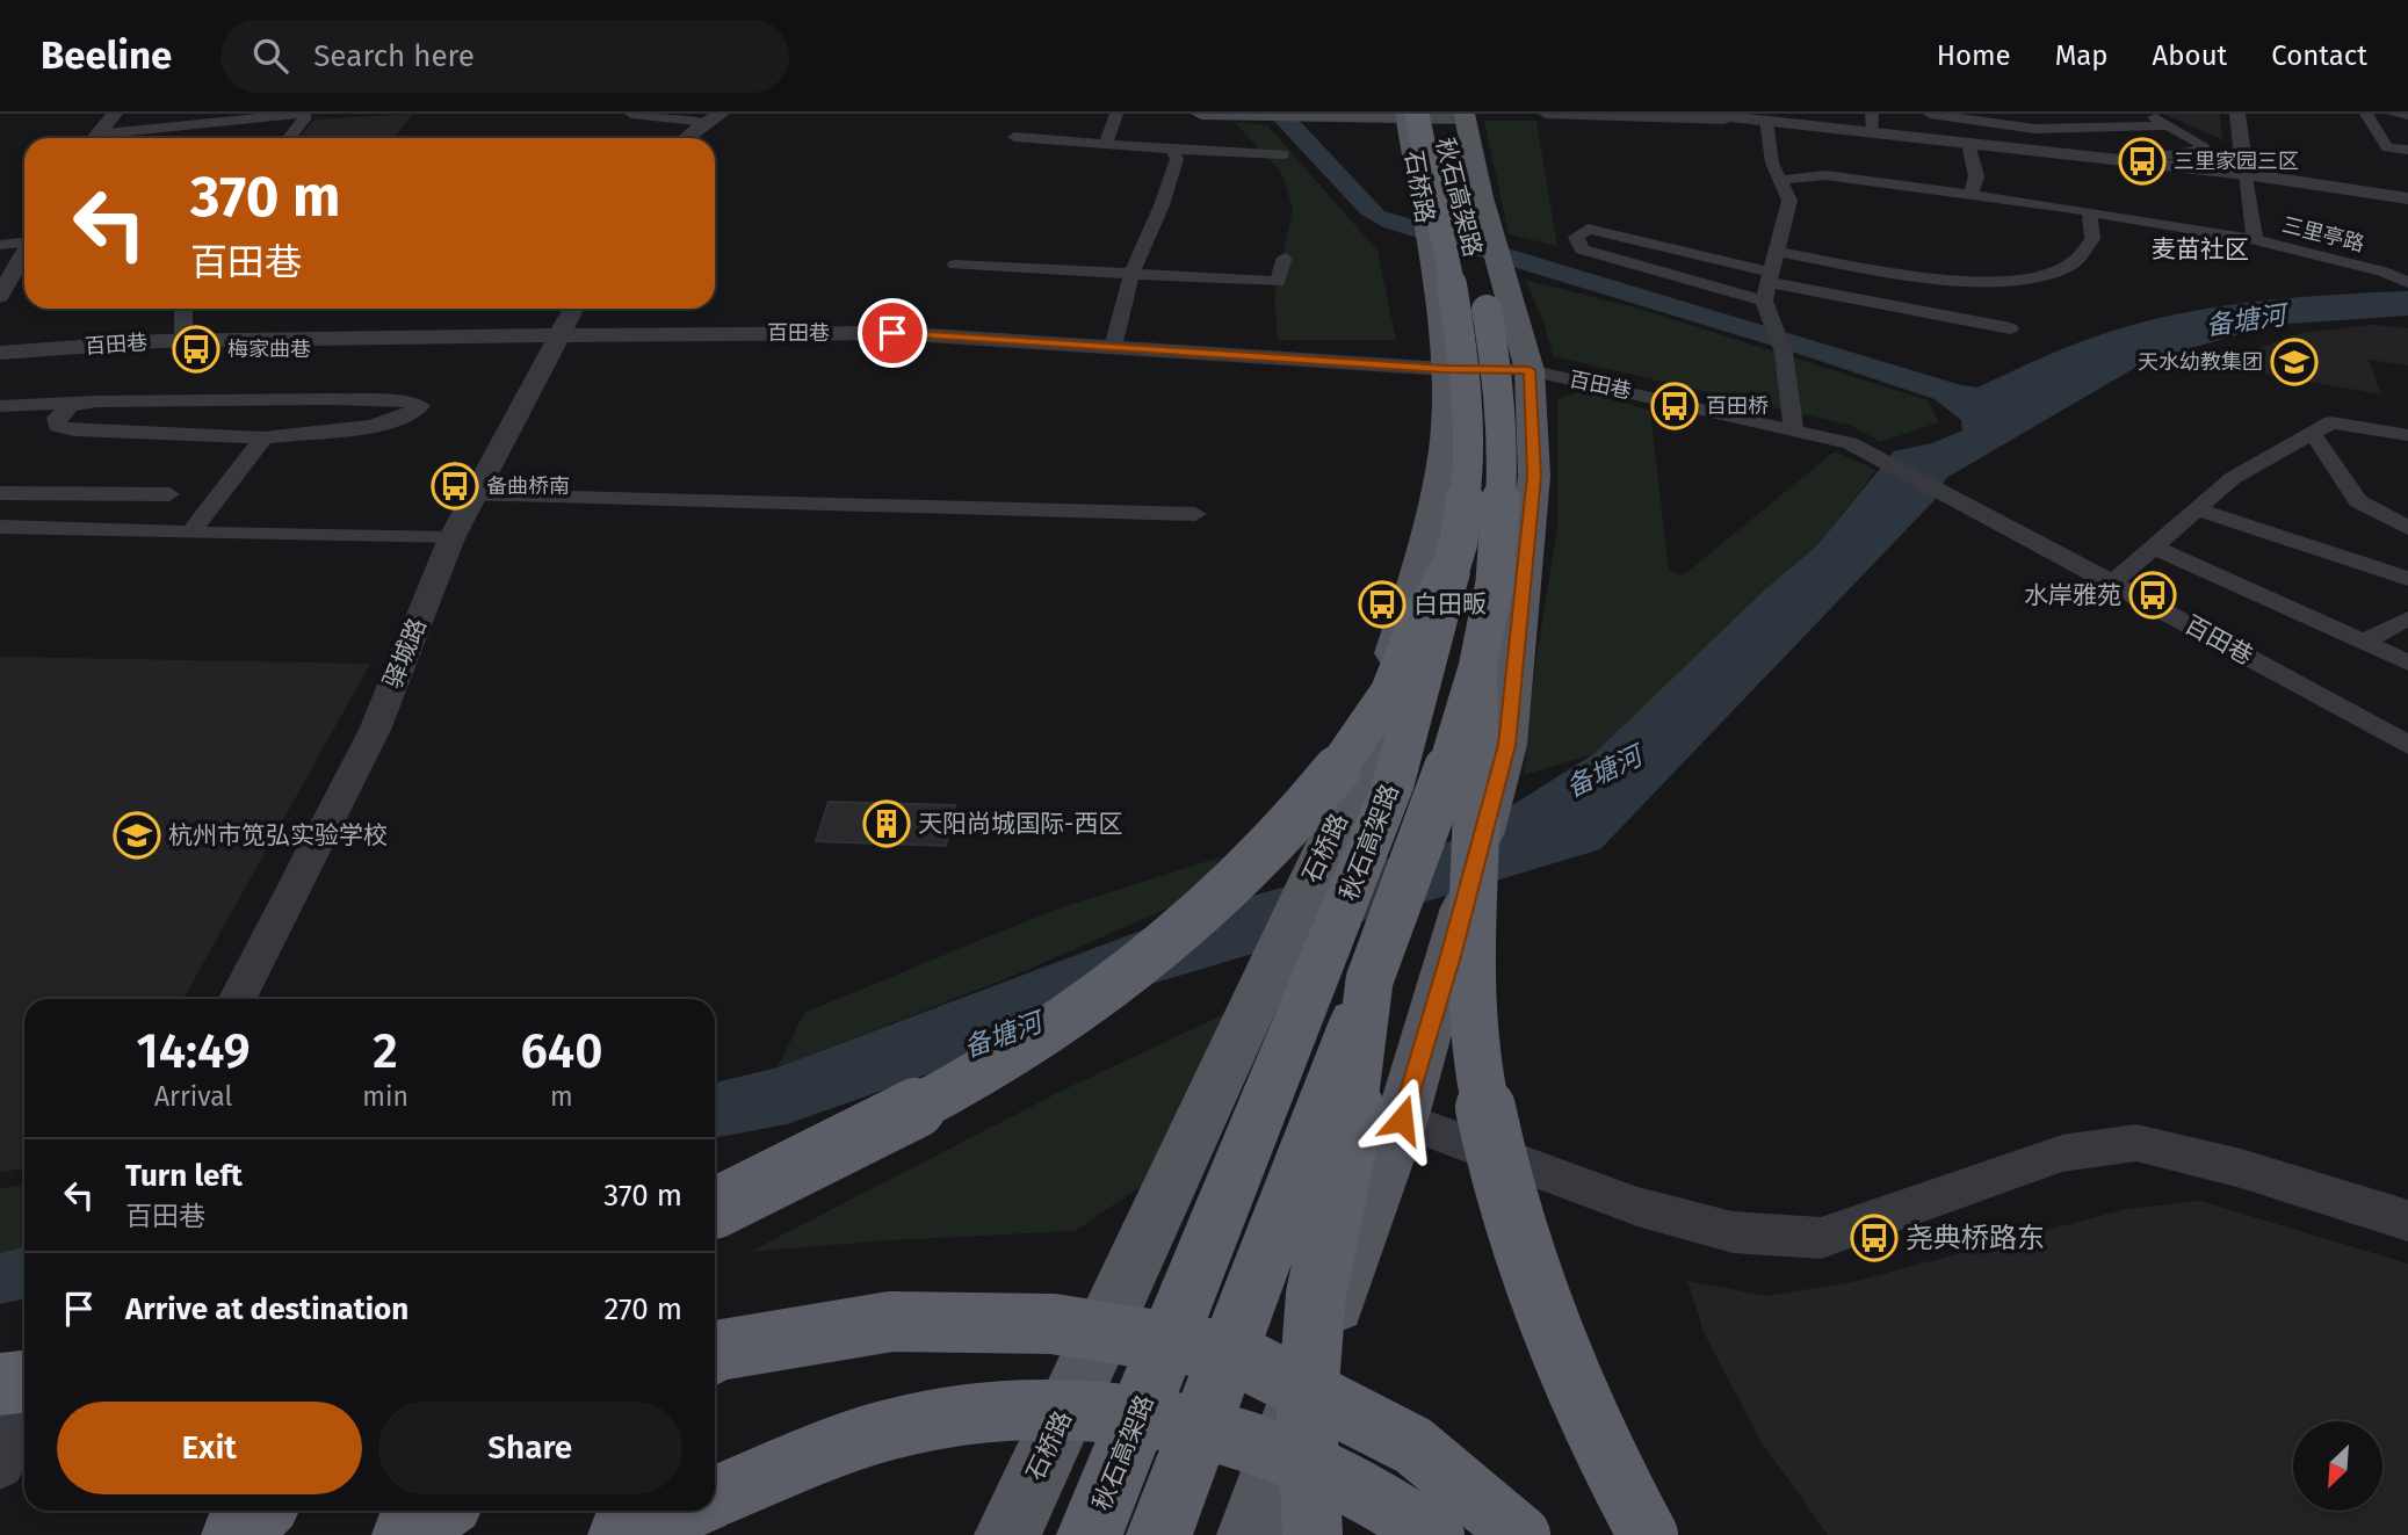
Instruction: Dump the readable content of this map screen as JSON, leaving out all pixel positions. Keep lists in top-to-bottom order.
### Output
{
  "streets": {
    "highway": ["秋石高架路"],
    "main road": ["石桥路"],
    "street": ["三里亭路", "百田巷", "驿城路"]
  },
  "crossings": [
    ["石桥路", "秋石高架路"],
    ["石桥路", "百田巷"],
    ["百田巷", "驿城路"]
  ],
  "districts": ["麦苗社区"],
  "water": ["备塘河"],
  "places": {
    "bus stop": [
      "三里家园三区",
      "梅家曲巷",
      "百田桥",
      "备曲桥南",
      "水岸雅苑",
      "白田畈",
      "尧典桥路东"
    ],
    "school or university": ["天水幼教集团", "杭州市笕弘实验学校"],
    "building": ["天阳尚城国际-西区"]
  },
  "north": "bottom left",
  "page": {
    "header": "Beeline",
    "search": "Search here",
    "nav": [
      "Home",
      "Map",
      "About",
      "Contact"
    ],
    "turn": ["370 m", "百田巷"],
    "eta": [
      "14:49",
      "Arrival",
      "2",
      "min",
      "640",
      "m"
    ],
    "list": [
      {
        "name": "Turn left",
        "note": "百田巷",
        "value": "370 m"
      },
      {
        "name": "Arrive at destination",
        "value": "270 m"
      }
    ],
    "buttons": ["Exit", "Share"]
  }
}
